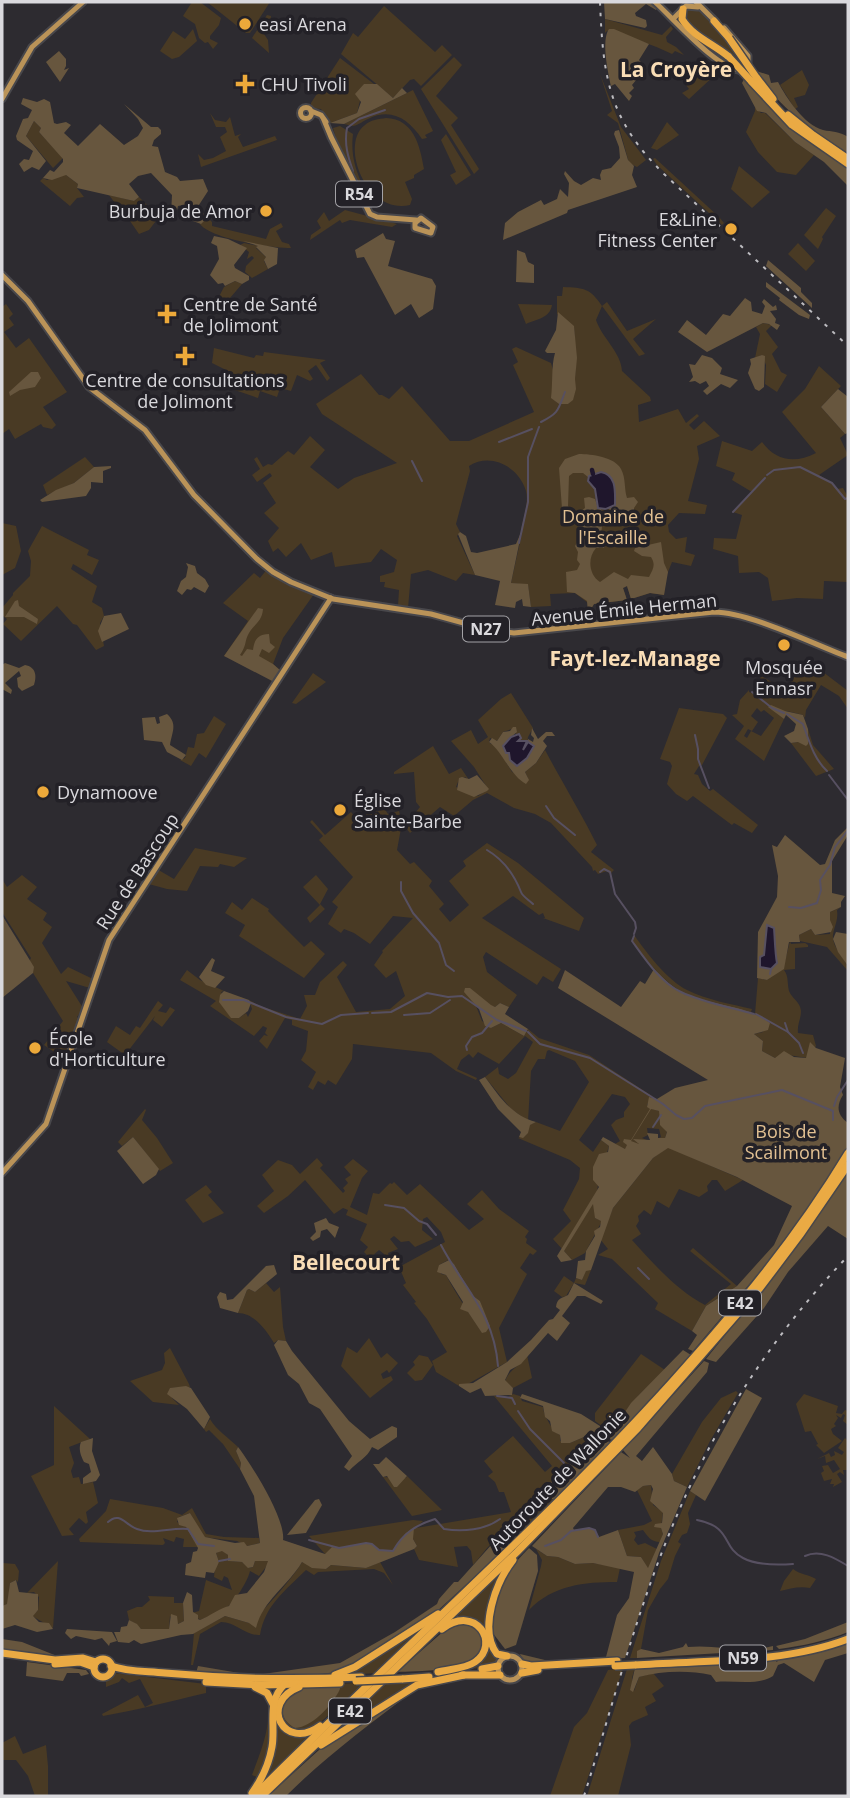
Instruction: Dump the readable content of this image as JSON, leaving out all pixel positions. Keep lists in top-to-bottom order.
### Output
{
  "streets": {
    "highway": ["E42", "Autoroute de Wallonie", "N59"],
    "main road": [
      "R54",
      "Avenue Émile Herman",
      "N27",
      "Rue de Bascoup"
    ]
  },
  "crossings": [
    ["Avenue Émile Herman", "Rue de Bascoup"]
  ],
  "districts": ["La Croyère", "Fayt-lez-Manage", "Bellecourt"],
  "parks": ["Domaine de l'Escaille", "Bois de Scailmont"],
  "places": {
    "other": [
      "easi Arena",
      "Burbuja de Amor",
      "E&Line Fitness Center",
      "Mosquée Ennasr",
      "Dynamoove",
      "Église Sainte-Barbe",
      "École d'Horticulture"
    ],
    "health": ["CHU Tivoli", "Centre de Santé de Jolimont", "Centre de consultations de Jolimont"]
  }
}
